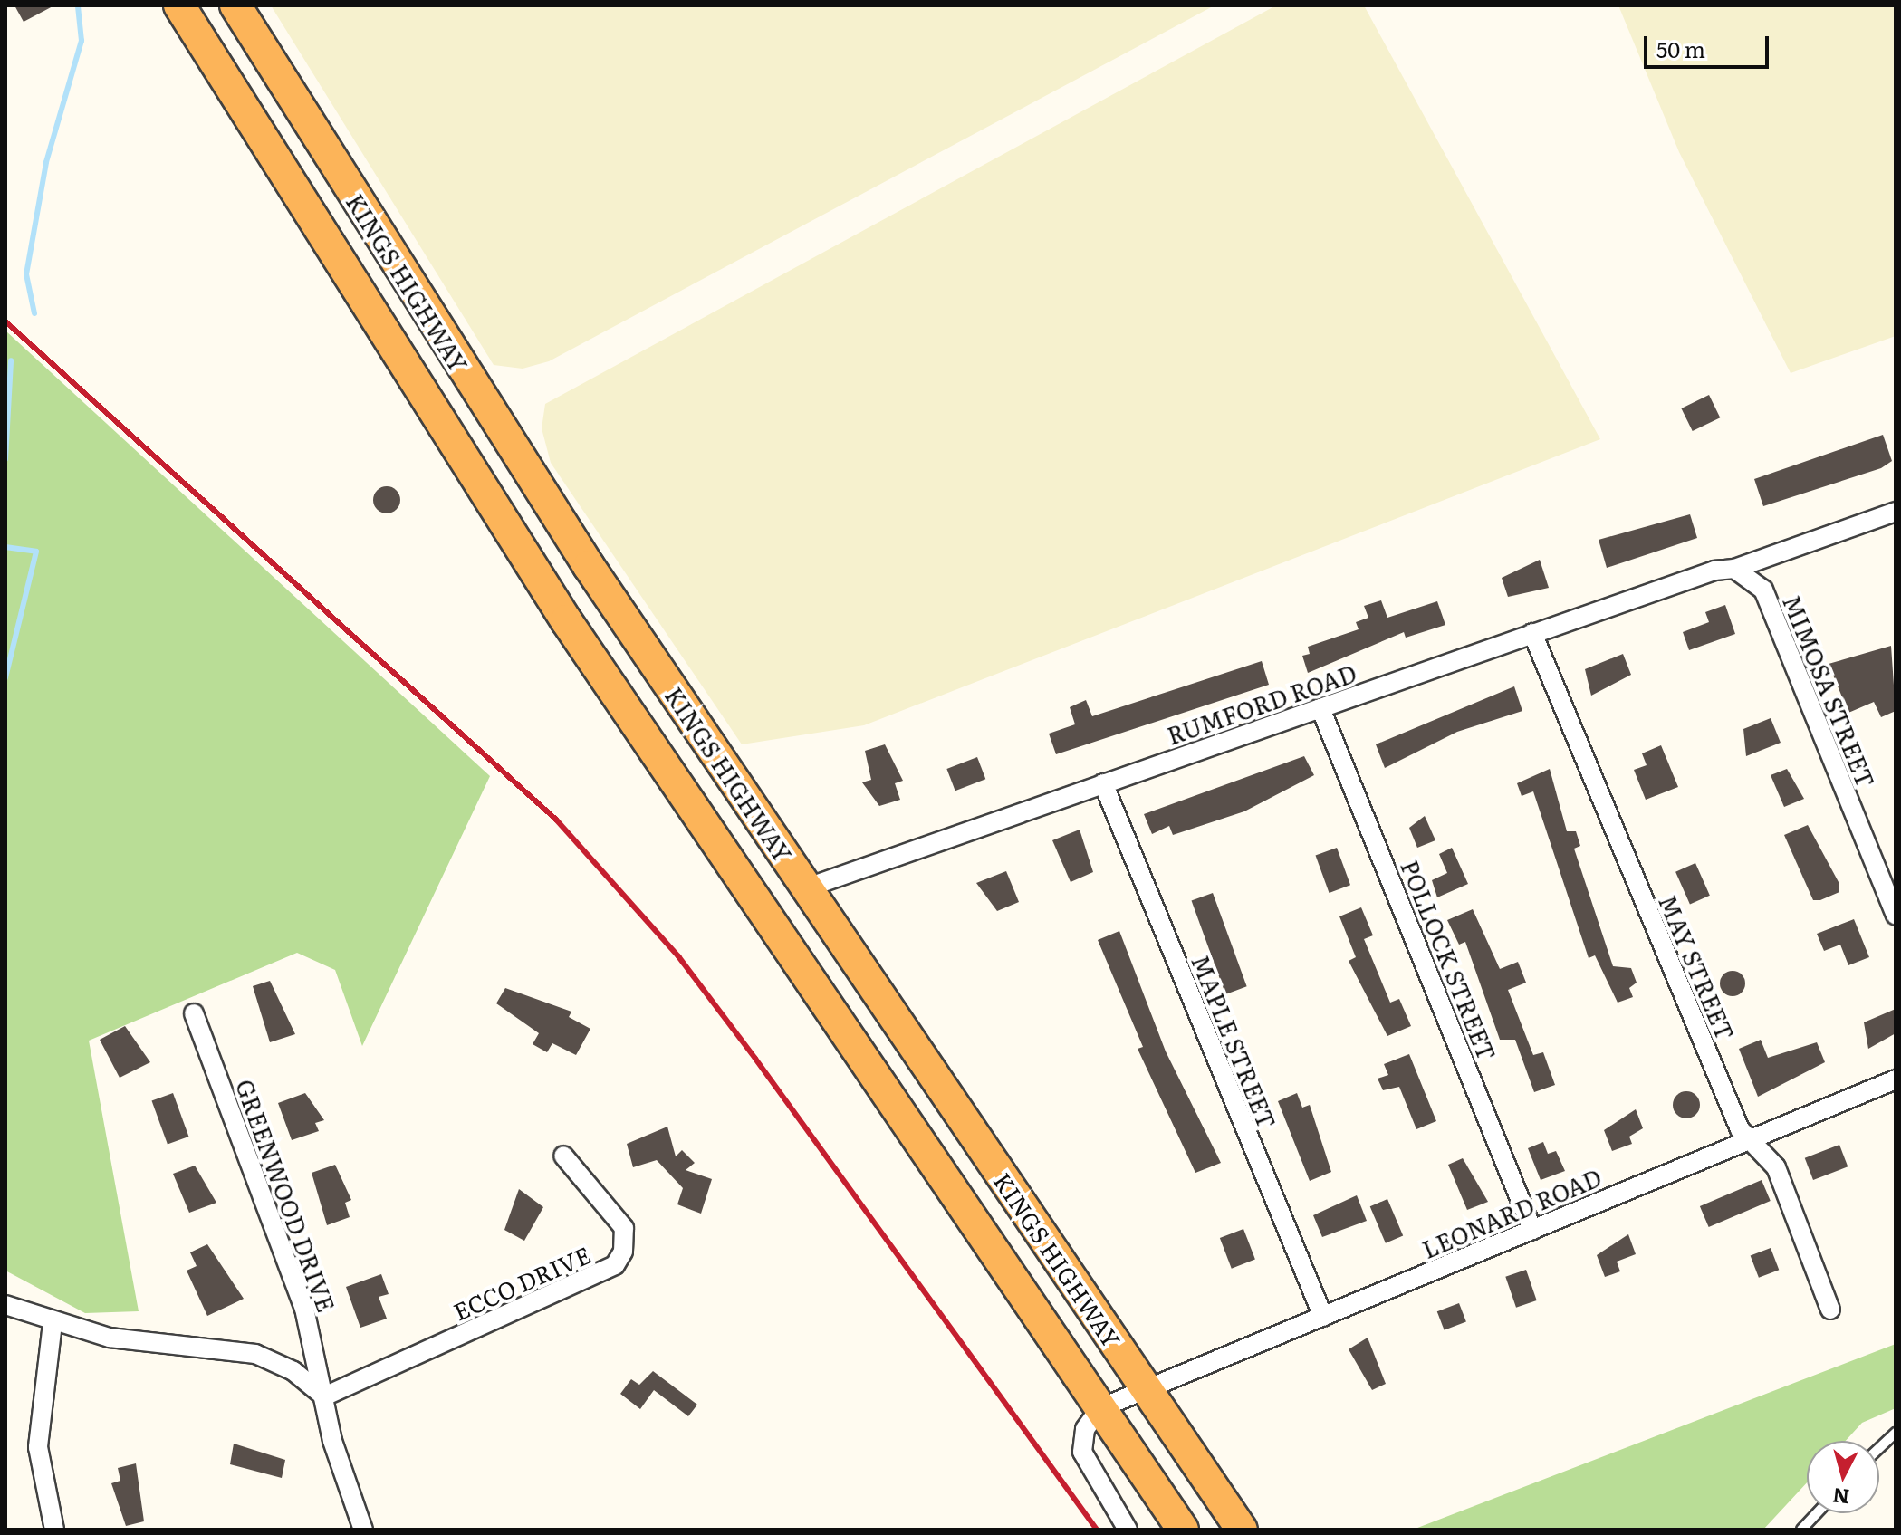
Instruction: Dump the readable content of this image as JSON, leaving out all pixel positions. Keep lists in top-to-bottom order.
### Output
{
  "streets": {
    "highway": ["KINGS HIGHWAY"],
    "street": [
      "MIMOSA STREET",
      "RUMFORD ROAD",
      "POLLOCK STREET",
      "MAY STREET",
      "MAPLE STREET",
      "GREENWOOD DRIVE",
      "LEONARD ROAD",
      "ECCO DRIVE"
    ]
  },
  "crossings": [
    ["KINGS HIGHWAY", "RUMFORD ROAD"],
    ["KINGS HIGHWAY", "LEONARD ROAD"],
    ["MIMOSA STREET", "RUMFORD ROAD"],
    ["RUMFORD ROAD", "POLLOCK STREET"],
    ["RUMFORD ROAD", "MAY STREET"],
    ["RUMFORD ROAD", "MAPLE STREET"],
    ["POLLOCK STREET", "LEONARD ROAD"],
    ["MAY STREET", "LEONARD ROAD"],
    ["MAPLE STREET", "LEONARD ROAD"],
    ["GREENWOOD DRIVE", "ECCO DRIVE"]
  ],
  "scale_bar": "50 m",
  "north": "bottom"
}
